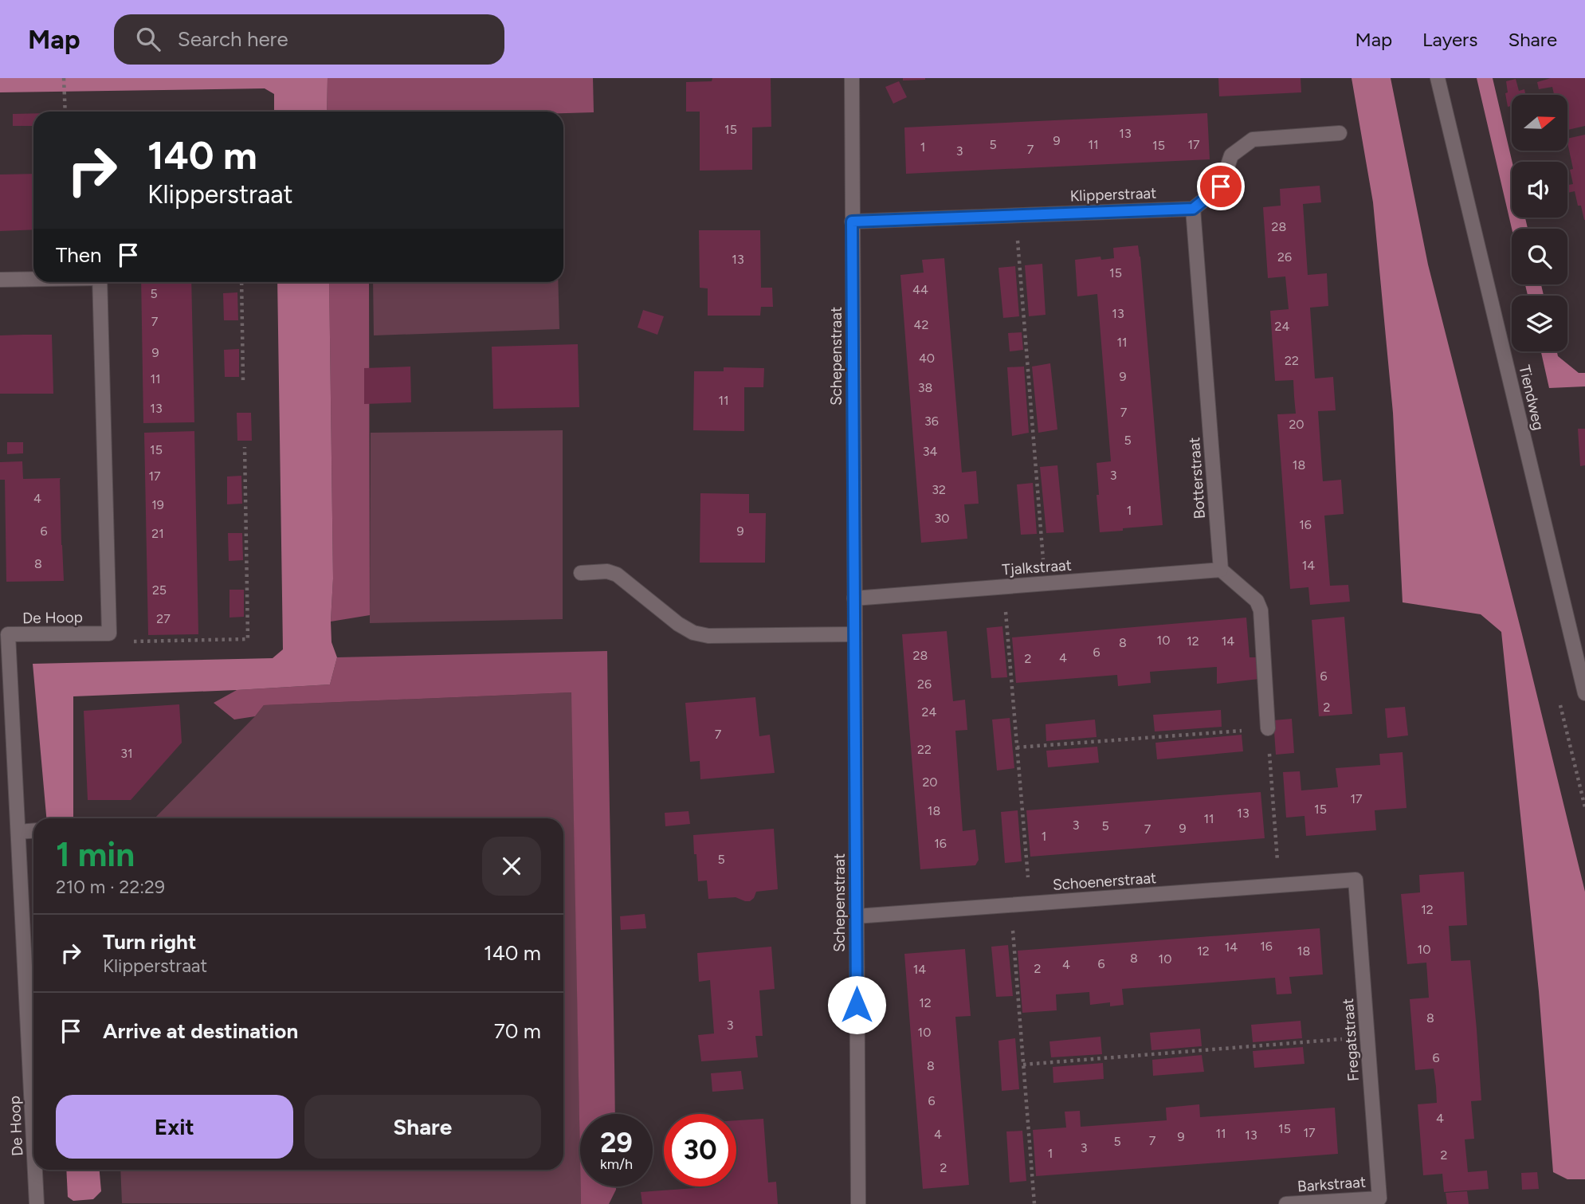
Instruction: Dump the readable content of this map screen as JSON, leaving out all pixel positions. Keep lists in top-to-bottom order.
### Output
{
  "streets": {
    "street": [
      "Klipperstraat",
      "Schepenstraat",
      "Tiendweg",
      "Botterstraat",
      "Tjalkstraat",
      "De Hoop",
      "Schoenerstraat",
      "Fregatstraat",
      "Barkstraat"
    ]
  },
  "crossings": [
    ["Klipperstraat", "Schepenstraat"],
    ["Klipperstraat", "Botterstraat"],
    ["Schepenstraat", "Tjalkstraat"],
    ["Schepenstraat", "Schoenerstraat"],
    ["Botterstraat", "Tjalkstraat"],
    ["Schoenerstraat", "Fregatstraat"],
    ["Fregatstraat", "Barkstraat"]
  ],
  "house_numbers": [
    "15",
    "13",
    "9",
    "5",
    "11",
    "17",
    "15",
    "1",
    "7",
    "3",
    "28",
    "26",
    "13",
    "15",
    "44",
    "5",
    "13",
    "7",
    "42",
    "24",
    "11",
    "9",
    "40",
    "22",
    "9",
    "11",
    "38",
    "11",
    "13",
    "7",
    "36",
    "20",
    "5",
    "15",
    "34",
    "18",
    "3",
    "17",
    "32",
    "4",
    "19",
    "1",
    "30",
    "16",
    "6",
    "9",
    "21",
    "8",
    "14",
    "25",
    "27",
    "10",
    "12",
    "14",
    "8",
    "6",
    "28",
    "4",
    "2",
    "6",
    "26",
    "2",
    "24",
    "7",
    "22",
    "31",
    "20",
    "17",
    "15",
    "18",
    "13",
    "11",
    "3",
    "5",
    "9",
    "7",
    "1",
    "16",
    "5",
    "12",
    "16",
    "14",
    "10",
    "12",
    "18",
    "8",
    "10",
    "6",
    "4",
    "2",
    "14",
    "12",
    "8",
    "3",
    "10",
    "6",
    "8",
    "6",
    "4",
    "15",
    "17",
    "11",
    "4",
    "13",
    "9",
    "7",
    "5",
    "3",
    "1",
    "2",
    "2"
  ],
  "north": "right",
  "page": {
    "header": "Map",
    "search": "Search here",
    "nav": ["Map", "Layers", "Share"],
    "turn": ["140 m", "Klipperstraat"],
    "then": "Then",
    "heading": ["1 min", "210 m · 22:29"],
    "list": [
      {
        "name": "Turn right",
        "note": "Klipperstraat",
        "value": "140 m"
      },
      {
        "name": "Arrive at destination",
        "value": "70 m"
      }
    ],
    "buttons": ["Exit", "Share"],
    "speed": "29 km/h",
    "limit": "30"
  }
}
